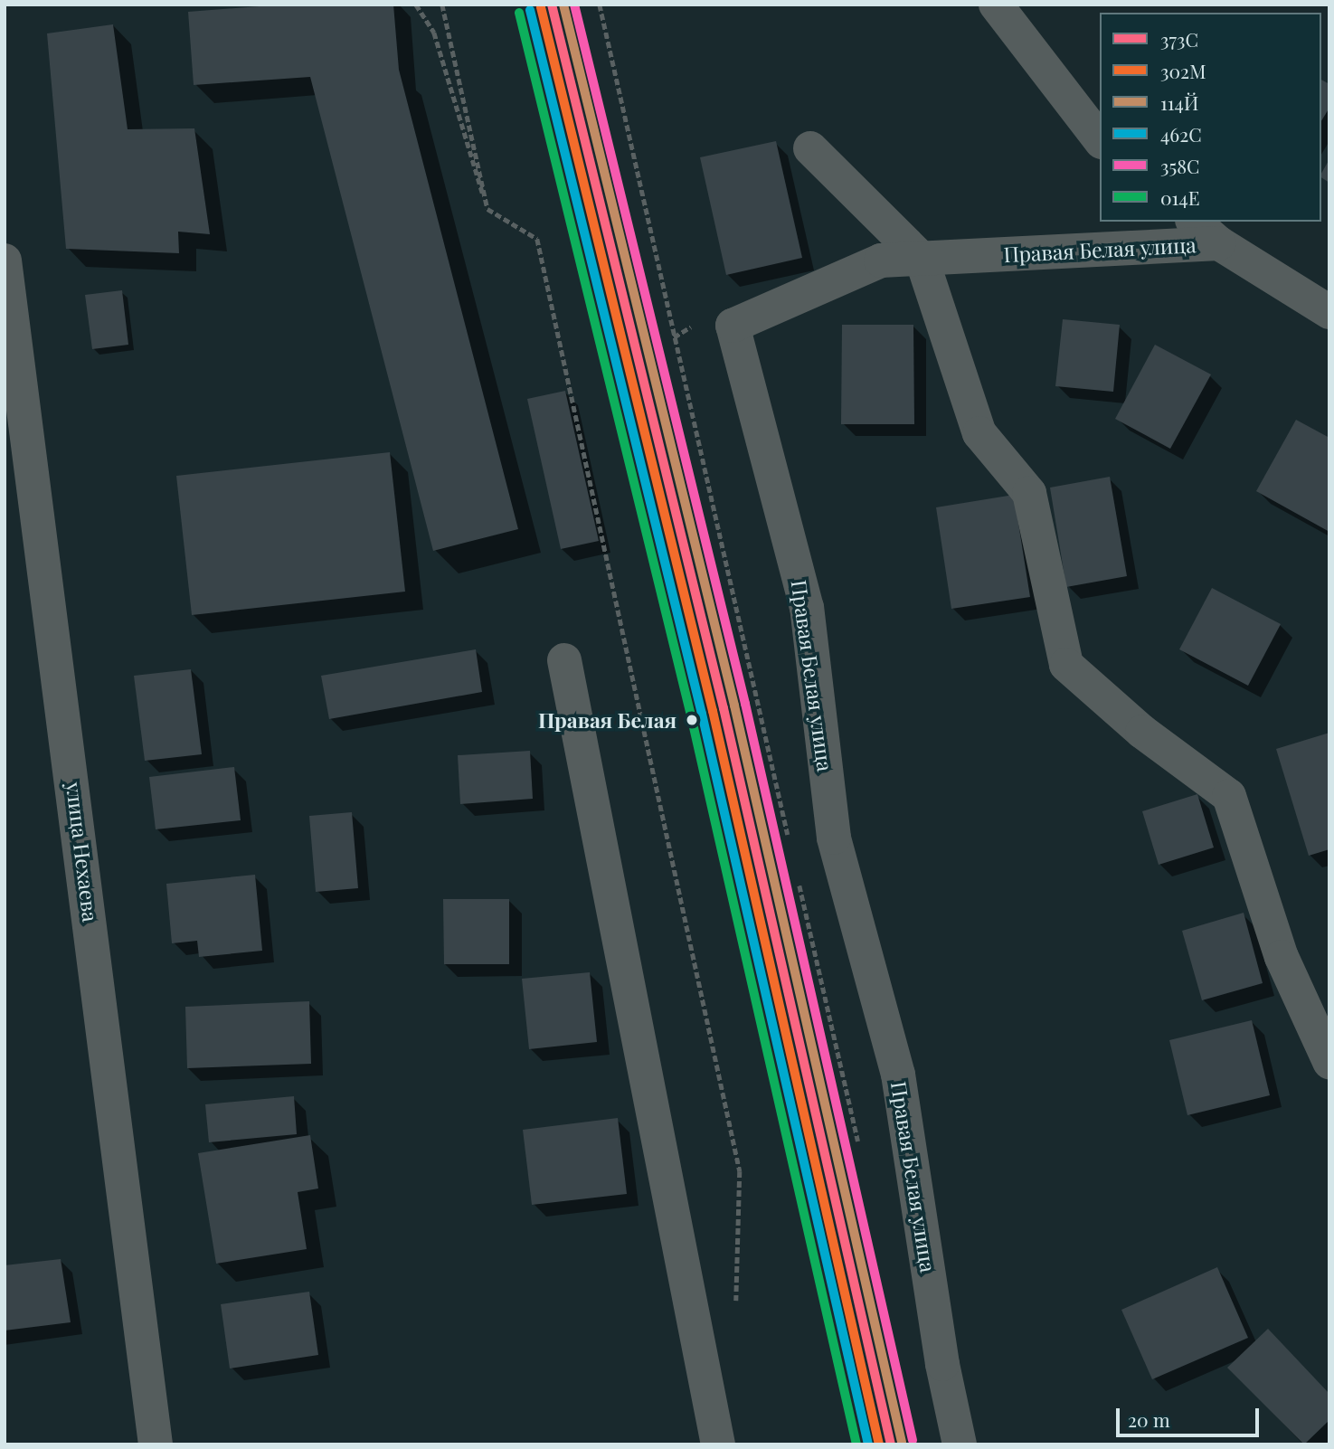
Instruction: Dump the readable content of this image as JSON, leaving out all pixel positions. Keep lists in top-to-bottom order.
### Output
{
  "streets": {
    "street": ["Правая Белая улица", "улица Нехаева"]
  },
  "places": ["Правая Белая"],
  "lines": [
    "transit line 373C",
    "transit line 114Й",
    "transit line 358С",
    "transit line 302М",
    "transit line 462С",
    "transit line 014Е"
  ],
  "legend": [
    "373C",
    "302М",
    "114Й",
    "462С",
    "358С",
    "014Е"
  ],
  "scale_bar": "20 m"
}
